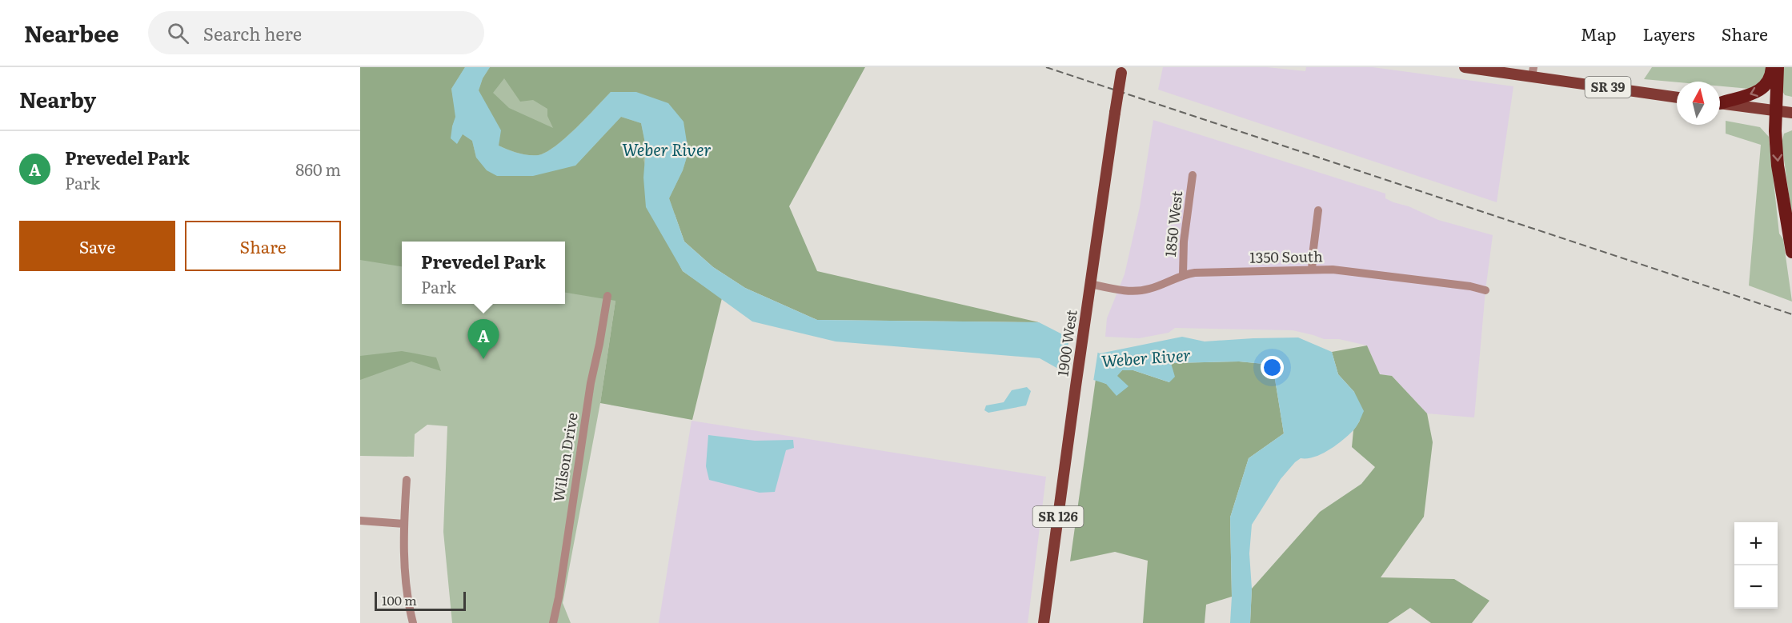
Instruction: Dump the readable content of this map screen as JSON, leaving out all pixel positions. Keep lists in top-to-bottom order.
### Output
{
  "streets": {
    "main road": ["SR 39", "1900 West", "SR 126"],
    "street": ["1850 West", "1350 South", "Wilson Drive"]
  },
  "crossings": [
    ["1850 West", "1350 South"],
    ["1350 South", "1900 West"]
  ],
  "water": ["Weber River"],
  "scale_bar": "100 m",
  "north": "top",
  "page": {
    "header": "Nearbee",
    "search": "Search here",
    "nav": ["Map", "Layers", "Share"],
    "heading": "Nearby",
    "list": [
      {
        "mark": "A",
        "name": "Prevedel Park",
        "note": "Park",
        "value": "860 m"
      }
    ],
    "buttons": ["Save", "Share"],
    "popup": ["Prevedel Park", "Park"],
    "pins": "A",
    "map_buttons": ["+", "−"],
    "scale": "100 m"
  }
}
